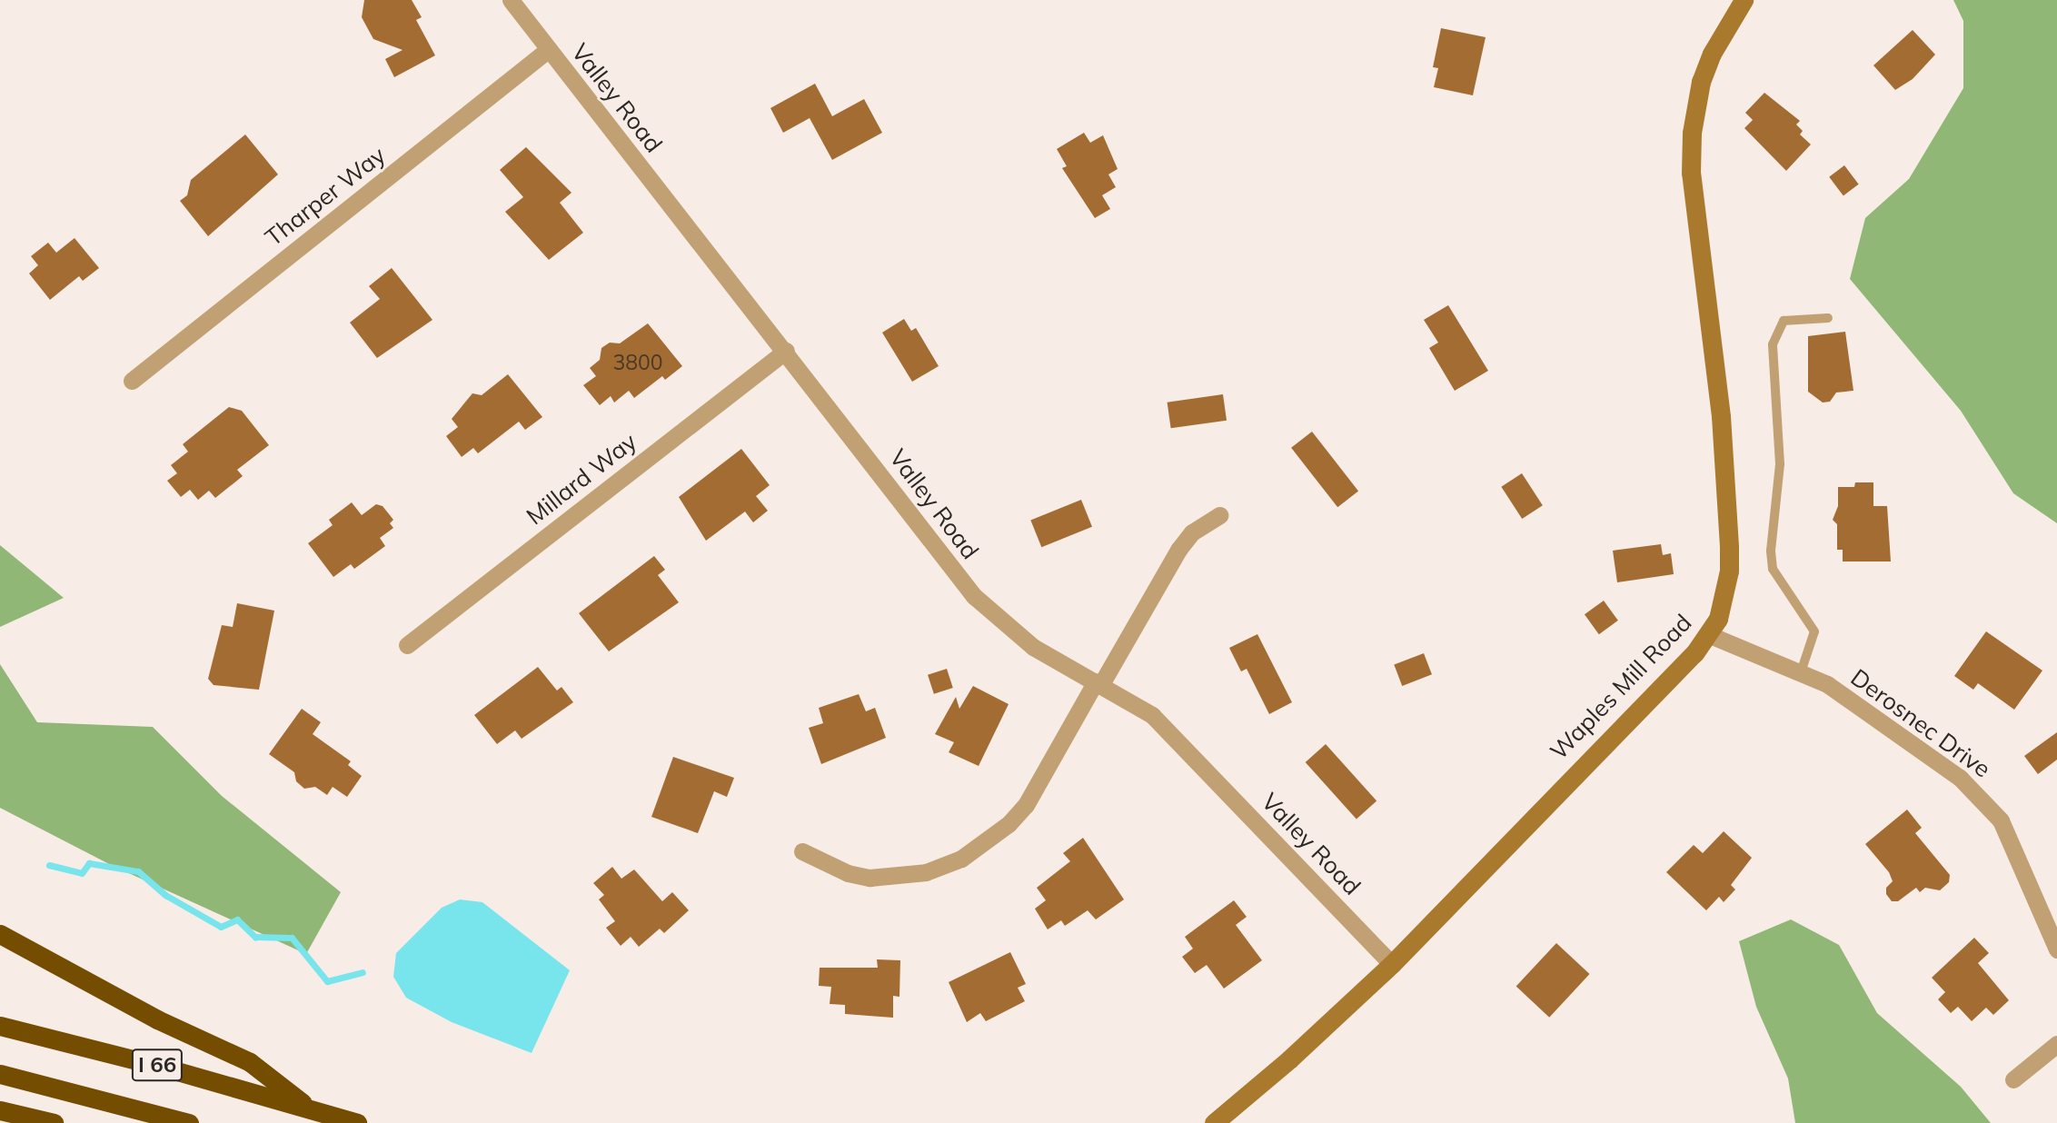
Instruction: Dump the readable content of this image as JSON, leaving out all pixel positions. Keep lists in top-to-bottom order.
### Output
{
  "streets": {
    "highway": ["I 66"],
    "main road": ["Waples Mill Road"],
    "street": [
      "Valley Road",
      "Tharper Way",
      "Millard Way",
      "Derosnec Drive"
    ]
  },
  "crossings": [
    ["Valley Road", "Tharper Way"],
    ["Valley Road", "Millard Way"],
    ["Valley Road", "Waples Mill Road"],
    ["Waples Mill Road", "Derosnec Drive"]
  ],
  "house_numbers": ["3800"]
}
